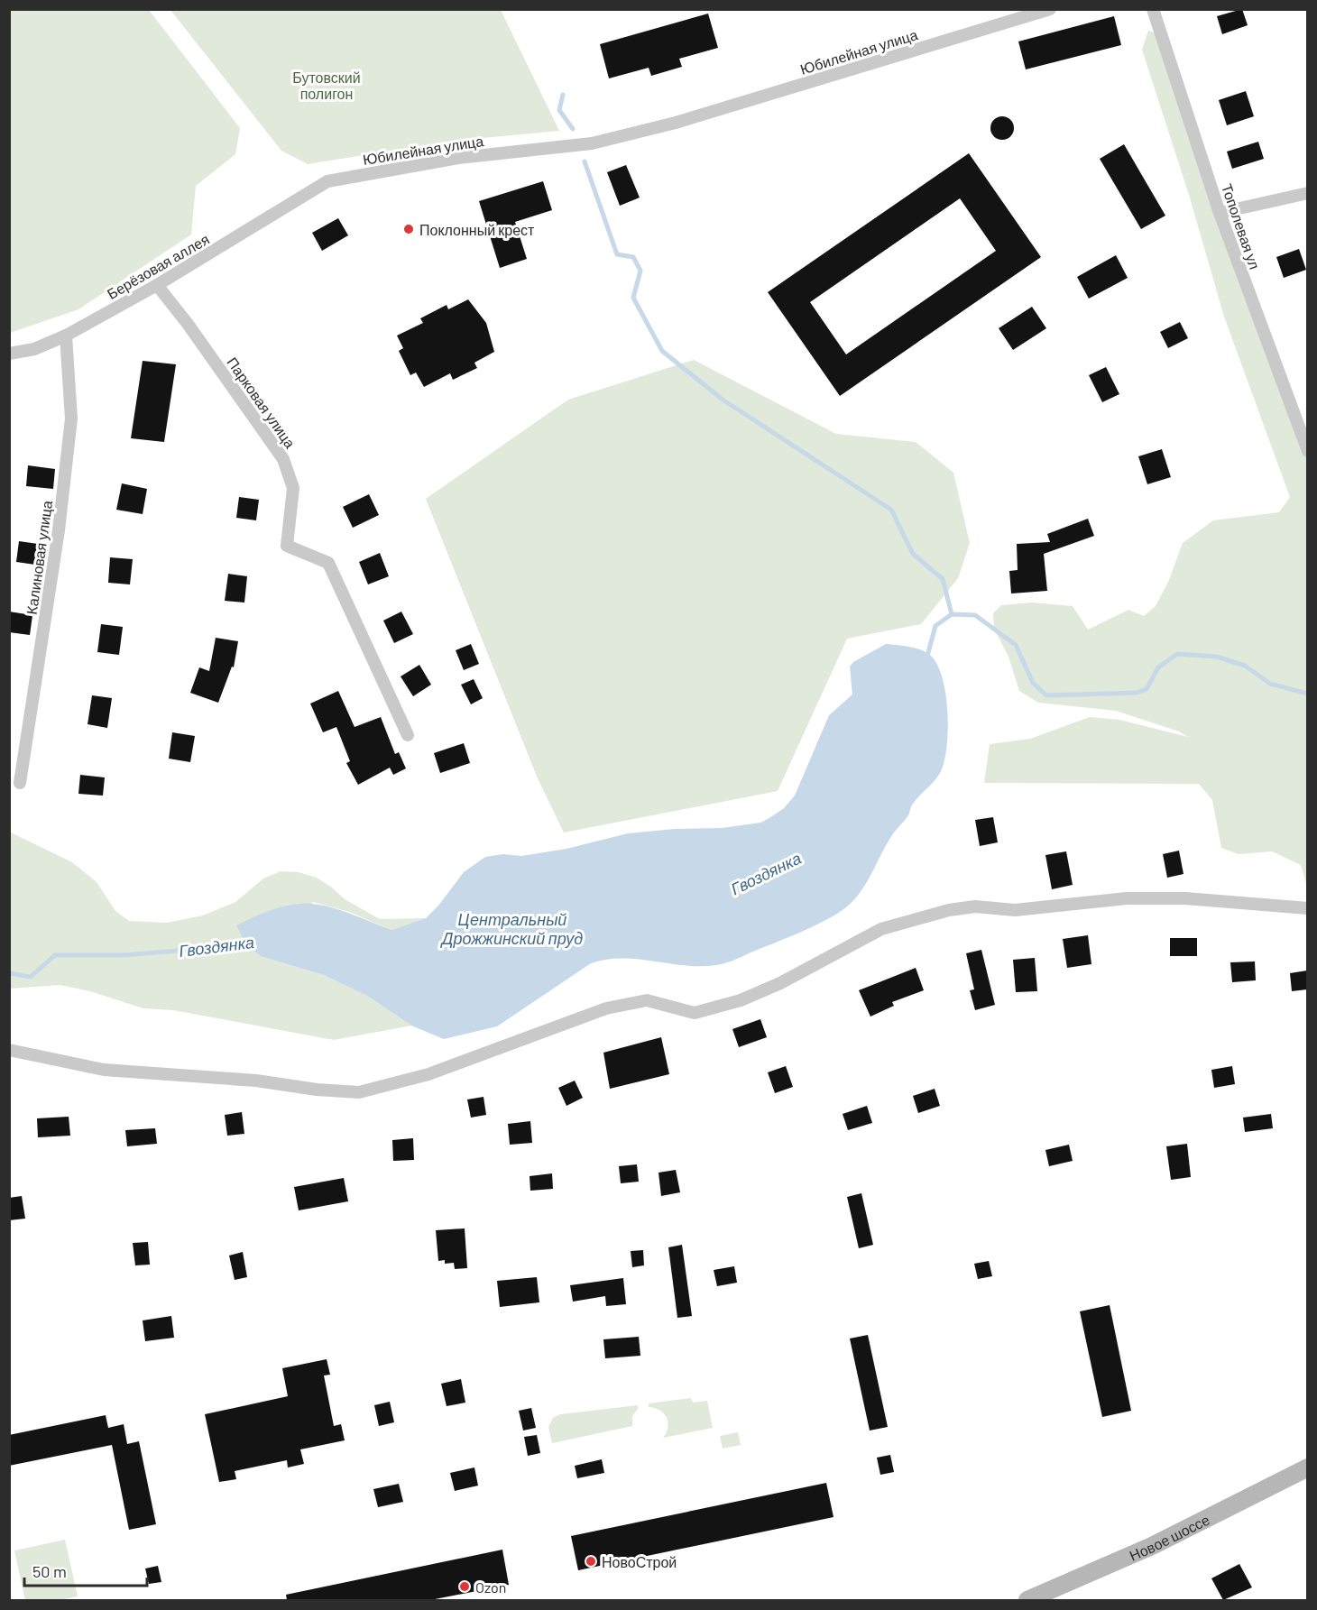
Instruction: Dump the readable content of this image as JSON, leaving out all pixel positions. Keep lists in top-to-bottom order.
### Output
{
  "streets": {
    "street": [
      "Юбилейная улица",
      "Тополевая ул",
      "Берёзовая аллея",
      "Парковая улица",
      "Калиновая улица",
      "Новое шоссе"
    ]
  },
  "crossings": [
    ["Юбилейная улица", "Берёзовая аллея"],
    ["Берёзовая аллея", "Парковая улица"],
    ["Берёзовая аллея", "Калиновая улица"]
  ],
  "water": ["Гвоздянка", "Центральный Дрожжинский пруд"],
  "parks": ["Бутовский полигон"],
  "places": ["Поклонный крест", "НовоСтрой", "Ozon"],
  "scale_bar": "50 m"
}
